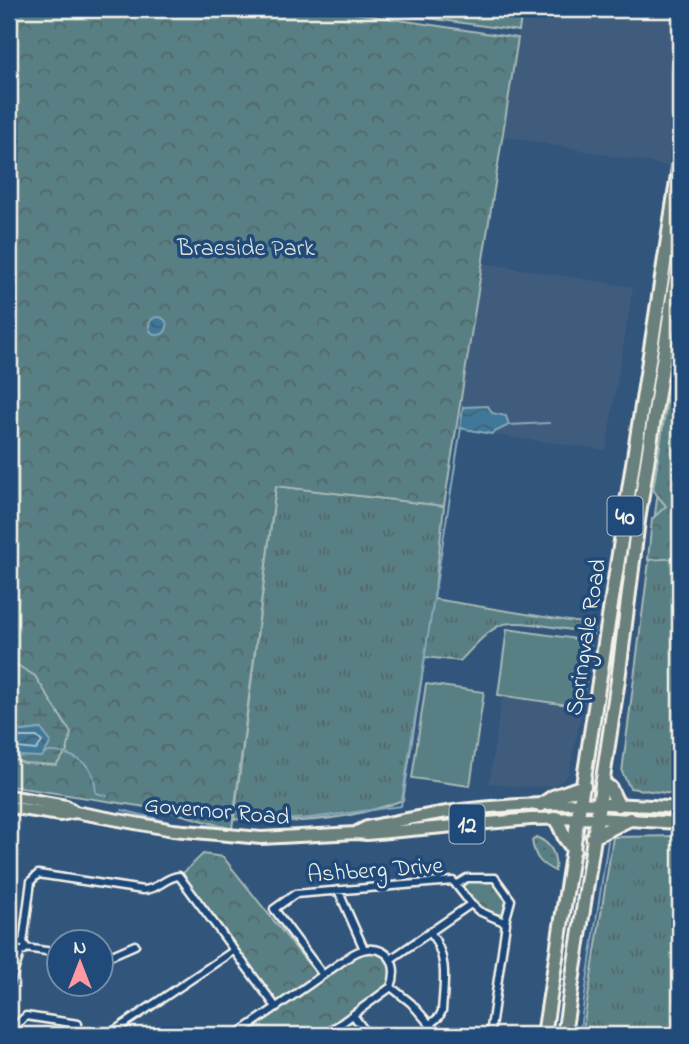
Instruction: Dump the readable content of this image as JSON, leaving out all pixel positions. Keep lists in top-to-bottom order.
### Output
{
  "streets": {
    "highway": ["40", "Springvale Road"],
    "main road": ["Governor Road", "12"],
    "street": ["Ashberg Drive"]
  },
  "crossings": [
    ["Springvale Road", "Governor Road"],
    ["Springvale Road", "12"],
    ["Governor Road", "12"]
  ],
  "parks": ["Braeside Park"],
  "north": "top"
}
